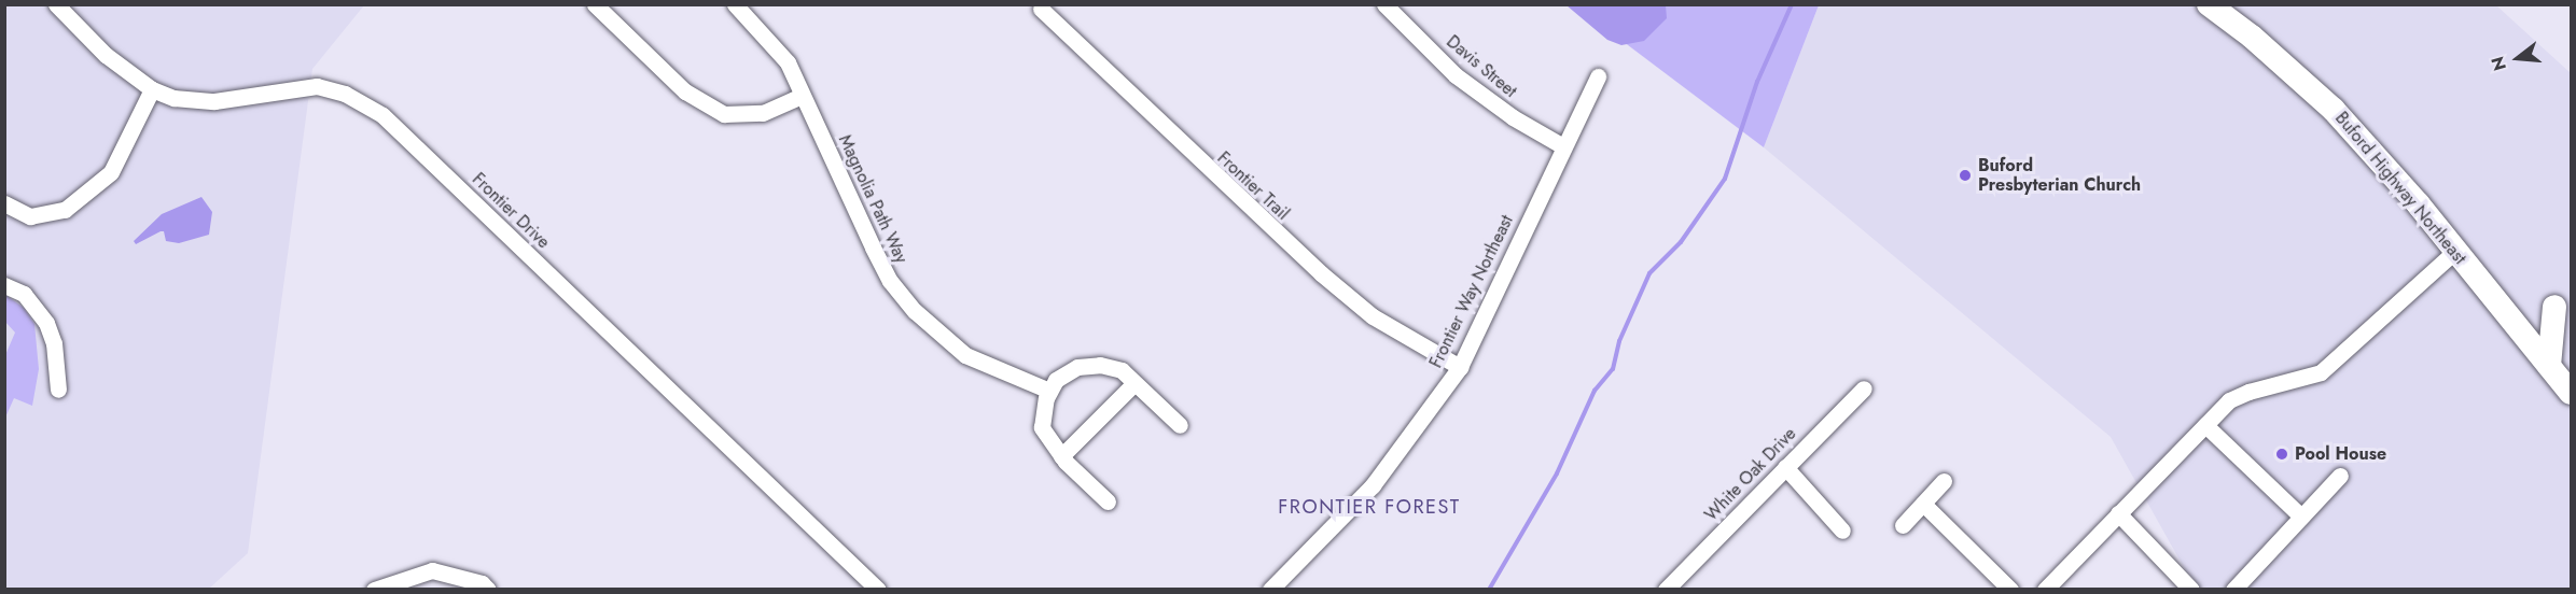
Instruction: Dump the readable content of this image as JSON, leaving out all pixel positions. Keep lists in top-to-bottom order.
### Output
{
  "streets": {
    "main road": ["Buford Highway Northeast"],
    "street": [
      "Davis Street",
      "Frontier Trail",
      "Magnolia Path Way",
      "Frontier Drive",
      "Frontier Way Northeast",
      "White Oak Drive"
    ]
  },
  "crossings": [
    ["Davis Street", "Frontier Way Northeast"],
    ["Frontier Trail", "Frontier Way Northeast"]
  ],
  "districts": ["FRONTIER FOREST"],
  "places": ["Buford Presbyterian Church", "Pool House"],
  "north": "left"
}
